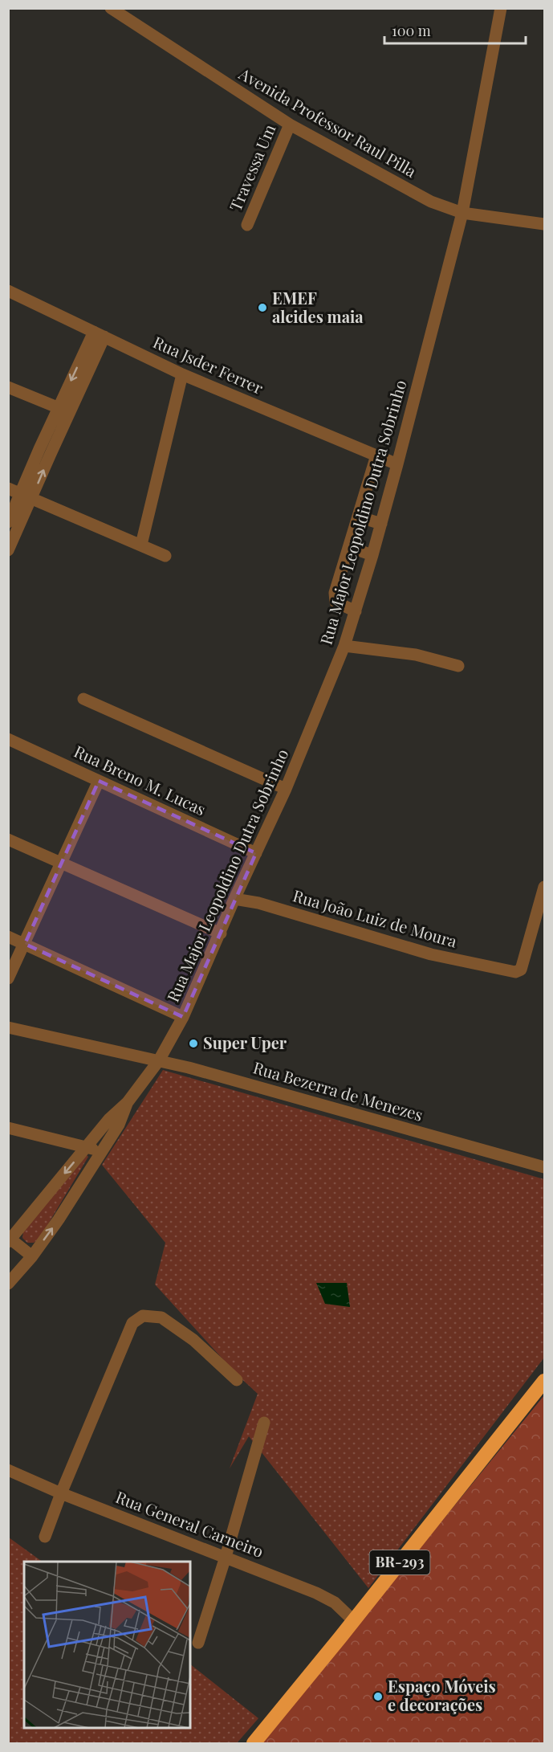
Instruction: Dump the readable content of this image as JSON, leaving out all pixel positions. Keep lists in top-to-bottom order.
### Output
{
  "streets": {
    "highway": ["BR-293"],
    "street": [
      "Avenida Professor Raul Pilla",
      "Travessa Um",
      "Rua Jsder Ferrer",
      "Rua Major Leopoldino Dutra Sobrinho",
      "Rua Breno M. Lucas",
      "Rua João Luiz de Moura",
      "Rua Bezerra de Menezes",
      "Rua General Carneiro"
    ]
  },
  "crossings": [
    ["Avenida Professor Raul Pilla", "Travessa Um"],
    ["Avenida Professor Raul Pilla", "Rua Major Leopoldino Dutra Sobrinho"],
    ["Rua Jsder Ferrer", "Rua Major Leopoldino Dutra Sobrinho"],
    ["Rua Major Leopoldino Dutra Sobrinho", "Rua Breno M. Lucas"],
    ["Rua Major Leopoldino Dutra Sobrinho", "Rua João Luiz de Moura"],
    ["Rua Major Leopoldino Dutra Sobrinho", "Rua Bezerra de Menezes"],
    ["Rua General Carneiro", "BR-293"]
  ],
  "places": ["EMEF alcides maia", "Super Uper", "Espaço Móveis e decorações"],
  "scale_bar": "100 m"
}
